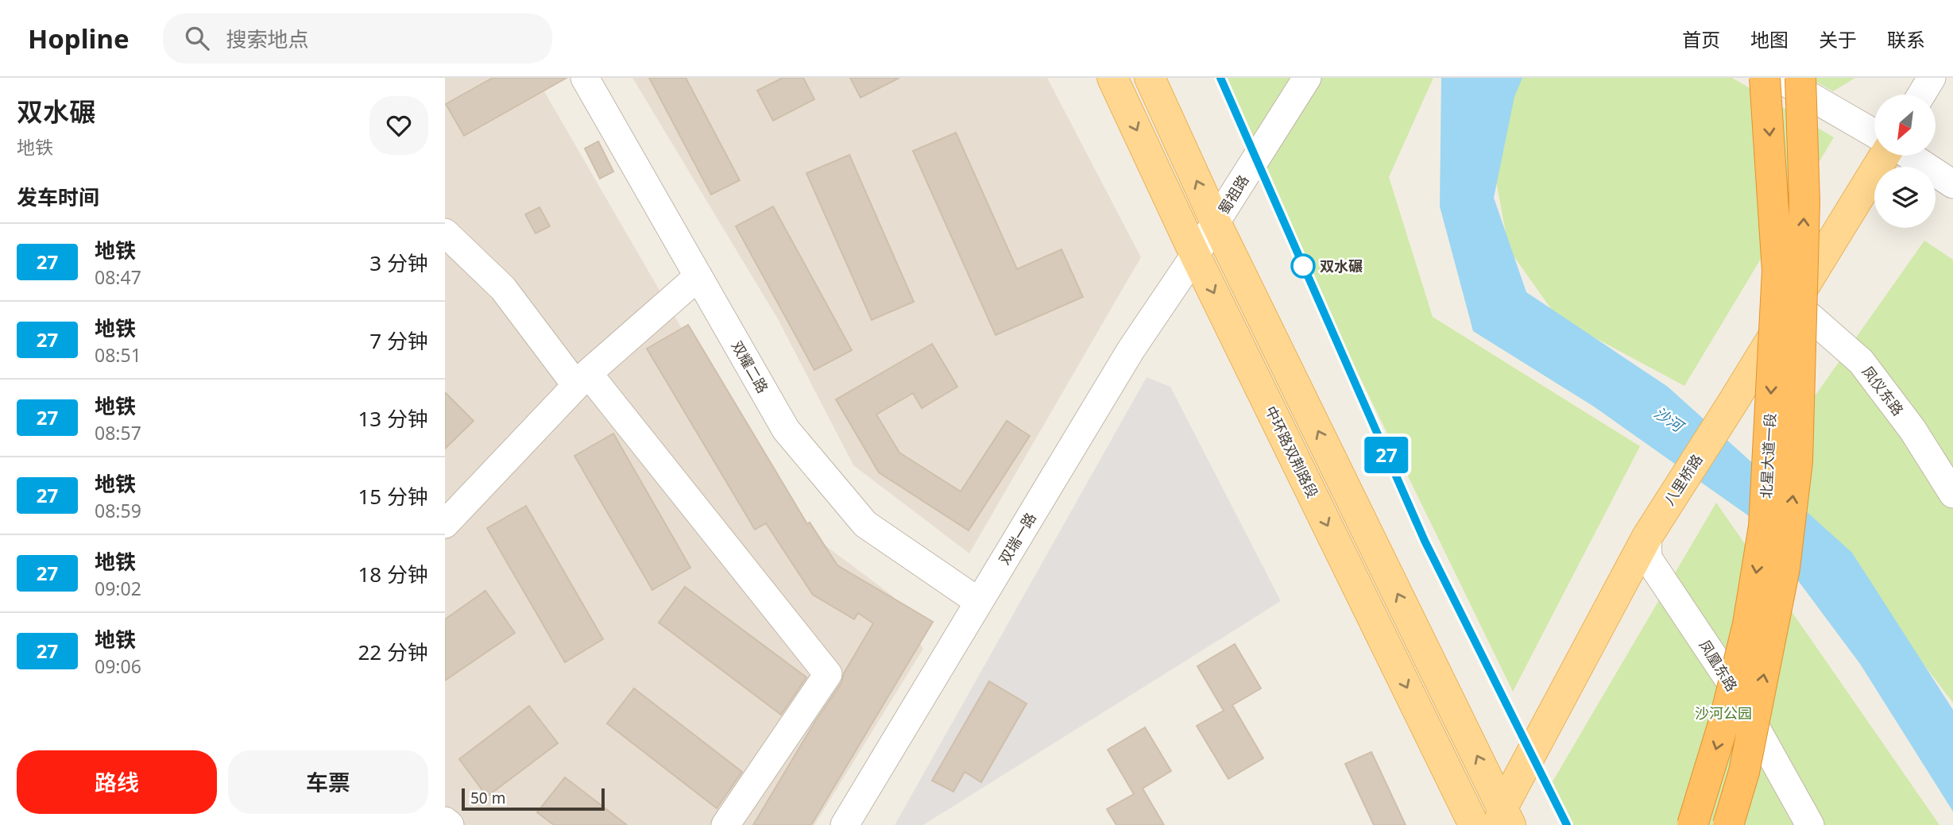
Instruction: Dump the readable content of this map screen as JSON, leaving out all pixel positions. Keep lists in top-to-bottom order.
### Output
{
  "streets": {
    "highway": ["北星大道一段"],
    "main road": ["中环路双荆路段", "八里桥路"],
    "street": [
      "蜀祖路",
      "双耀二路",
      "凤仪东路",
      "双瑞一路",
      "凤凰东路"
    ]
  },
  "crossings": [
    ["蜀祖路", "中环路双荆路段"],
    ["蜀祖路", "双瑞一路"],
    ["双耀二路", "双瑞一路"],
    ["凤仪东路", "八里桥路"],
    ["中环路双荆路段", "双瑞一路"],
    ["八里桥路", "凤凰东路"]
  ],
  "water": ["沙河"],
  "parks": ["沙河公园"],
  "places": ["双水碾"],
  "lines": ["metro line 27"],
  "scale_bar": "50 m",
  "north": "bottom left",
  "page": {
    "header": "Hopline",
    "search": "搜索地点",
    "nav": [
      "首页",
      "地图",
      "关于",
      "联系"
    ],
    "heading": [
      ["双水碾", "地铁"],
      "发车时间"
    ],
    "on_map": "27",
    "list": [
      {
        "mark": "27",
        "name": "地铁",
        "note": "08:47",
        "value": "3 分钟"
      },
      {
        "mark": "27",
        "name": "地铁",
        "note": "08:51",
        "value": "7 分钟"
      },
      {
        "mark": "27",
        "name": "地铁",
        "note": "08:57",
        "value": "13 分钟"
      },
      {
        "mark": "27",
        "name": "地铁",
        "note": "08:59",
        "value": "15 分钟"
      },
      {
        "mark": "27",
        "name": "地铁",
        "note": "09:02",
        "value": "18 分钟"
      },
      {
        "mark": "27",
        "name": "地铁",
        "note": "09:06",
        "value": "22 分钟"
      }
    ],
    "buttons": ["路线", "车票"],
    "scale": "50 m"
  }
}
